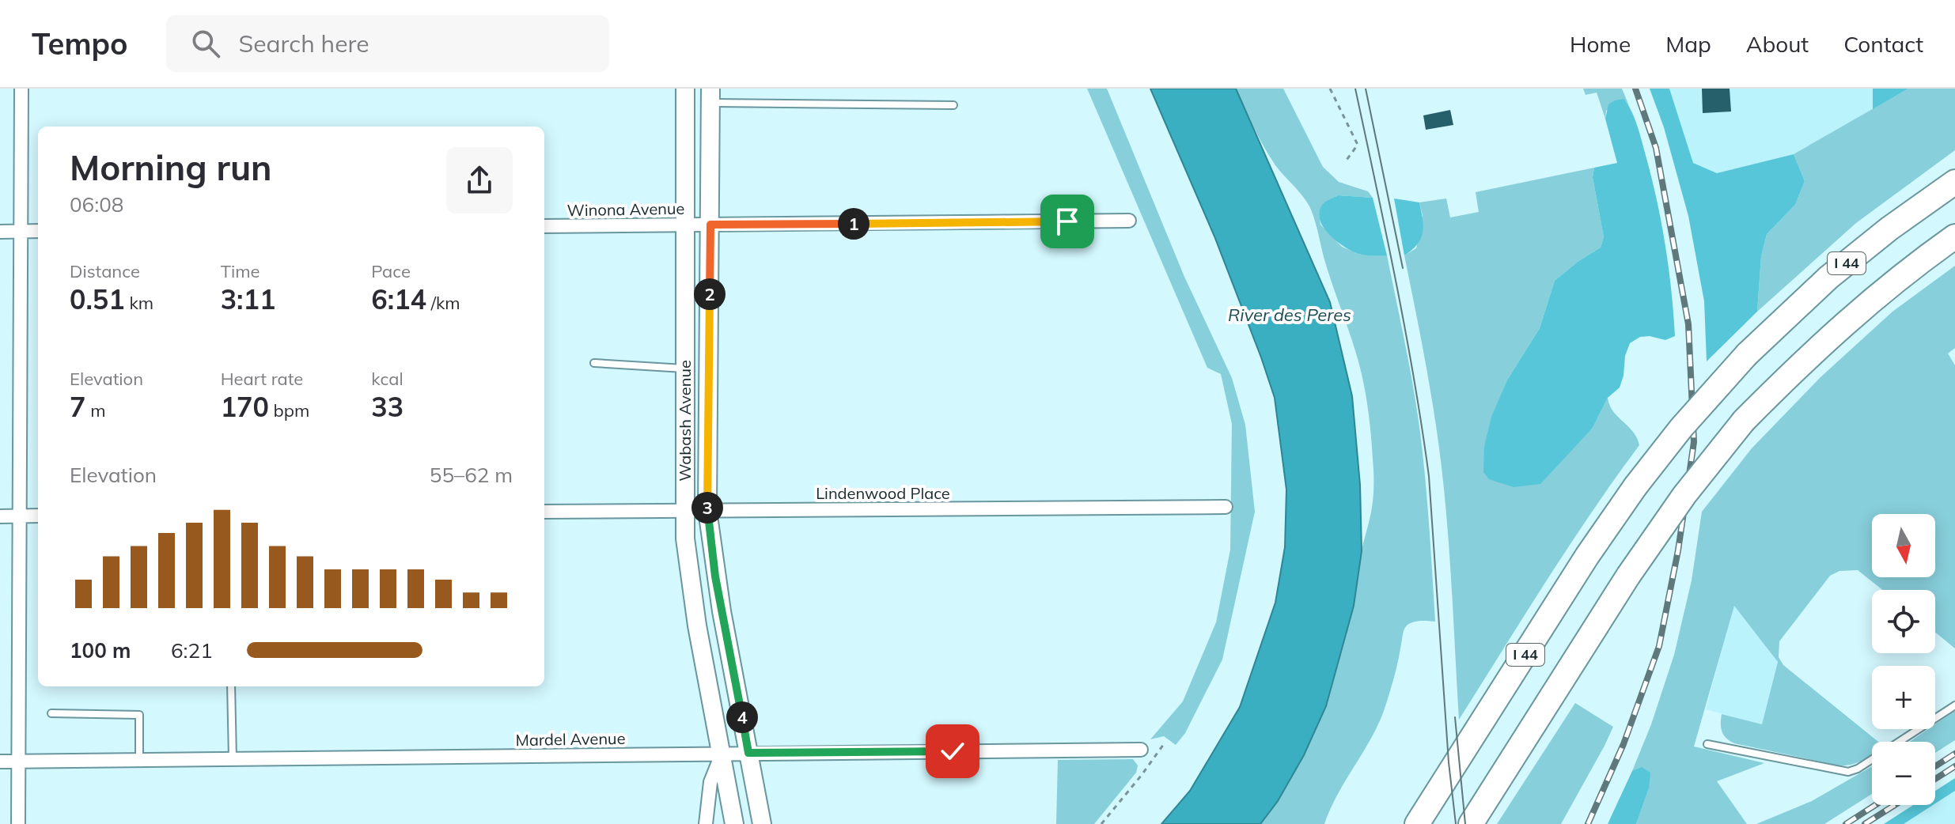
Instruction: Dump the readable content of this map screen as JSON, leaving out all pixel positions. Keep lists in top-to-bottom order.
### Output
{
  "streets": {
    "highway": ["I 44"],
    "main road": ["Wabash Avenue"],
    "street": ["Winona Avenue", "Lindenwood Place", "Mardel Avenue"]
  },
  "crossings": [
    ["Winona Avenue", "Wabash Avenue"],
    ["Wabash Avenue", "Lindenwood Place"],
    ["Wabash Avenue", "Mardel Avenue"]
  ],
  "water": ["River des Peres"],
  "north": "bottom",
  "page": {
    "header": "Tempo",
    "search": "Search here",
    "nav": [
      "Home",
      "Map",
      "About",
      "Contact"
    ],
    "heading": ["Morning run", "06:08"],
    "pins": [
      "1",
      "2",
      "3",
      "4"
    ],
    "stats": [
      ["Distance", "0.51 km"],
      ["Time", "3:11"],
      ["Pace", "6:14 /km"],
      ["Elevation", "7 m"],
      ["Heart rate", "170 bpm"],
      ["kcal", "33"]
    ],
    "chart": ["Elevation", "55–62 m"],
    "map_buttons": ["+", "−"],
    "list": [
      {
        "name": "100 m",
        "note": "6:21"
      }
    ]
  }
}
